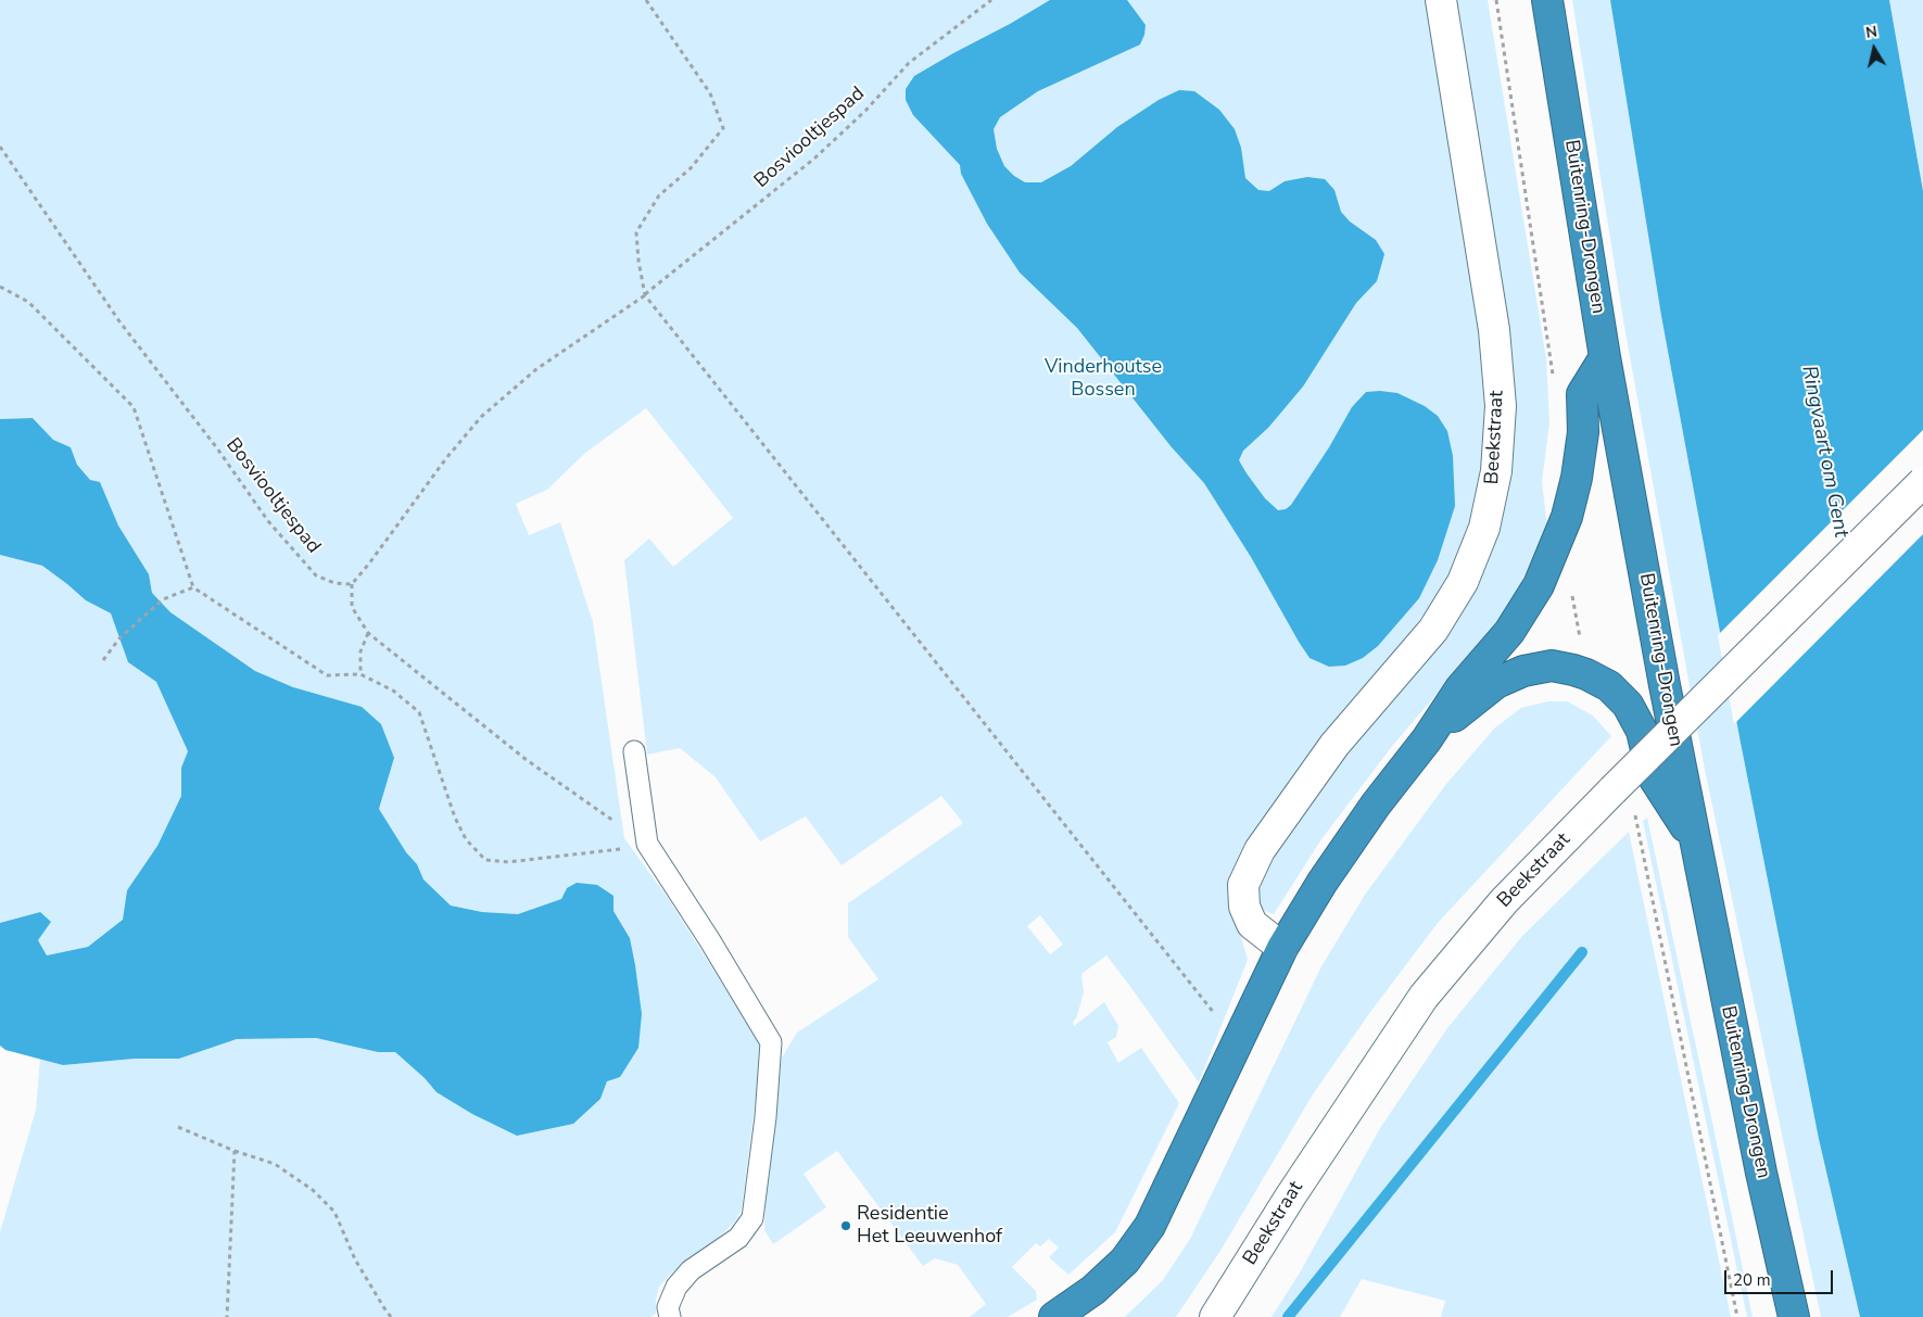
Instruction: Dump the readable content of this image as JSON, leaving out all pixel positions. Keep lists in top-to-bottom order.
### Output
{
  "streets": {
    "highway": ["Buitenring-Drongen"],
    "street": ["Beekstraat"],
    "path": ["Bosviooltjespad"]
  },
  "water": ["Ringvaart om Gent"],
  "parks": ["Vinderhoutse Bossen"],
  "places": ["Residentie Het Leeuwenhof"],
  "scale_bar": "20 m",
  "north": "top"
}
